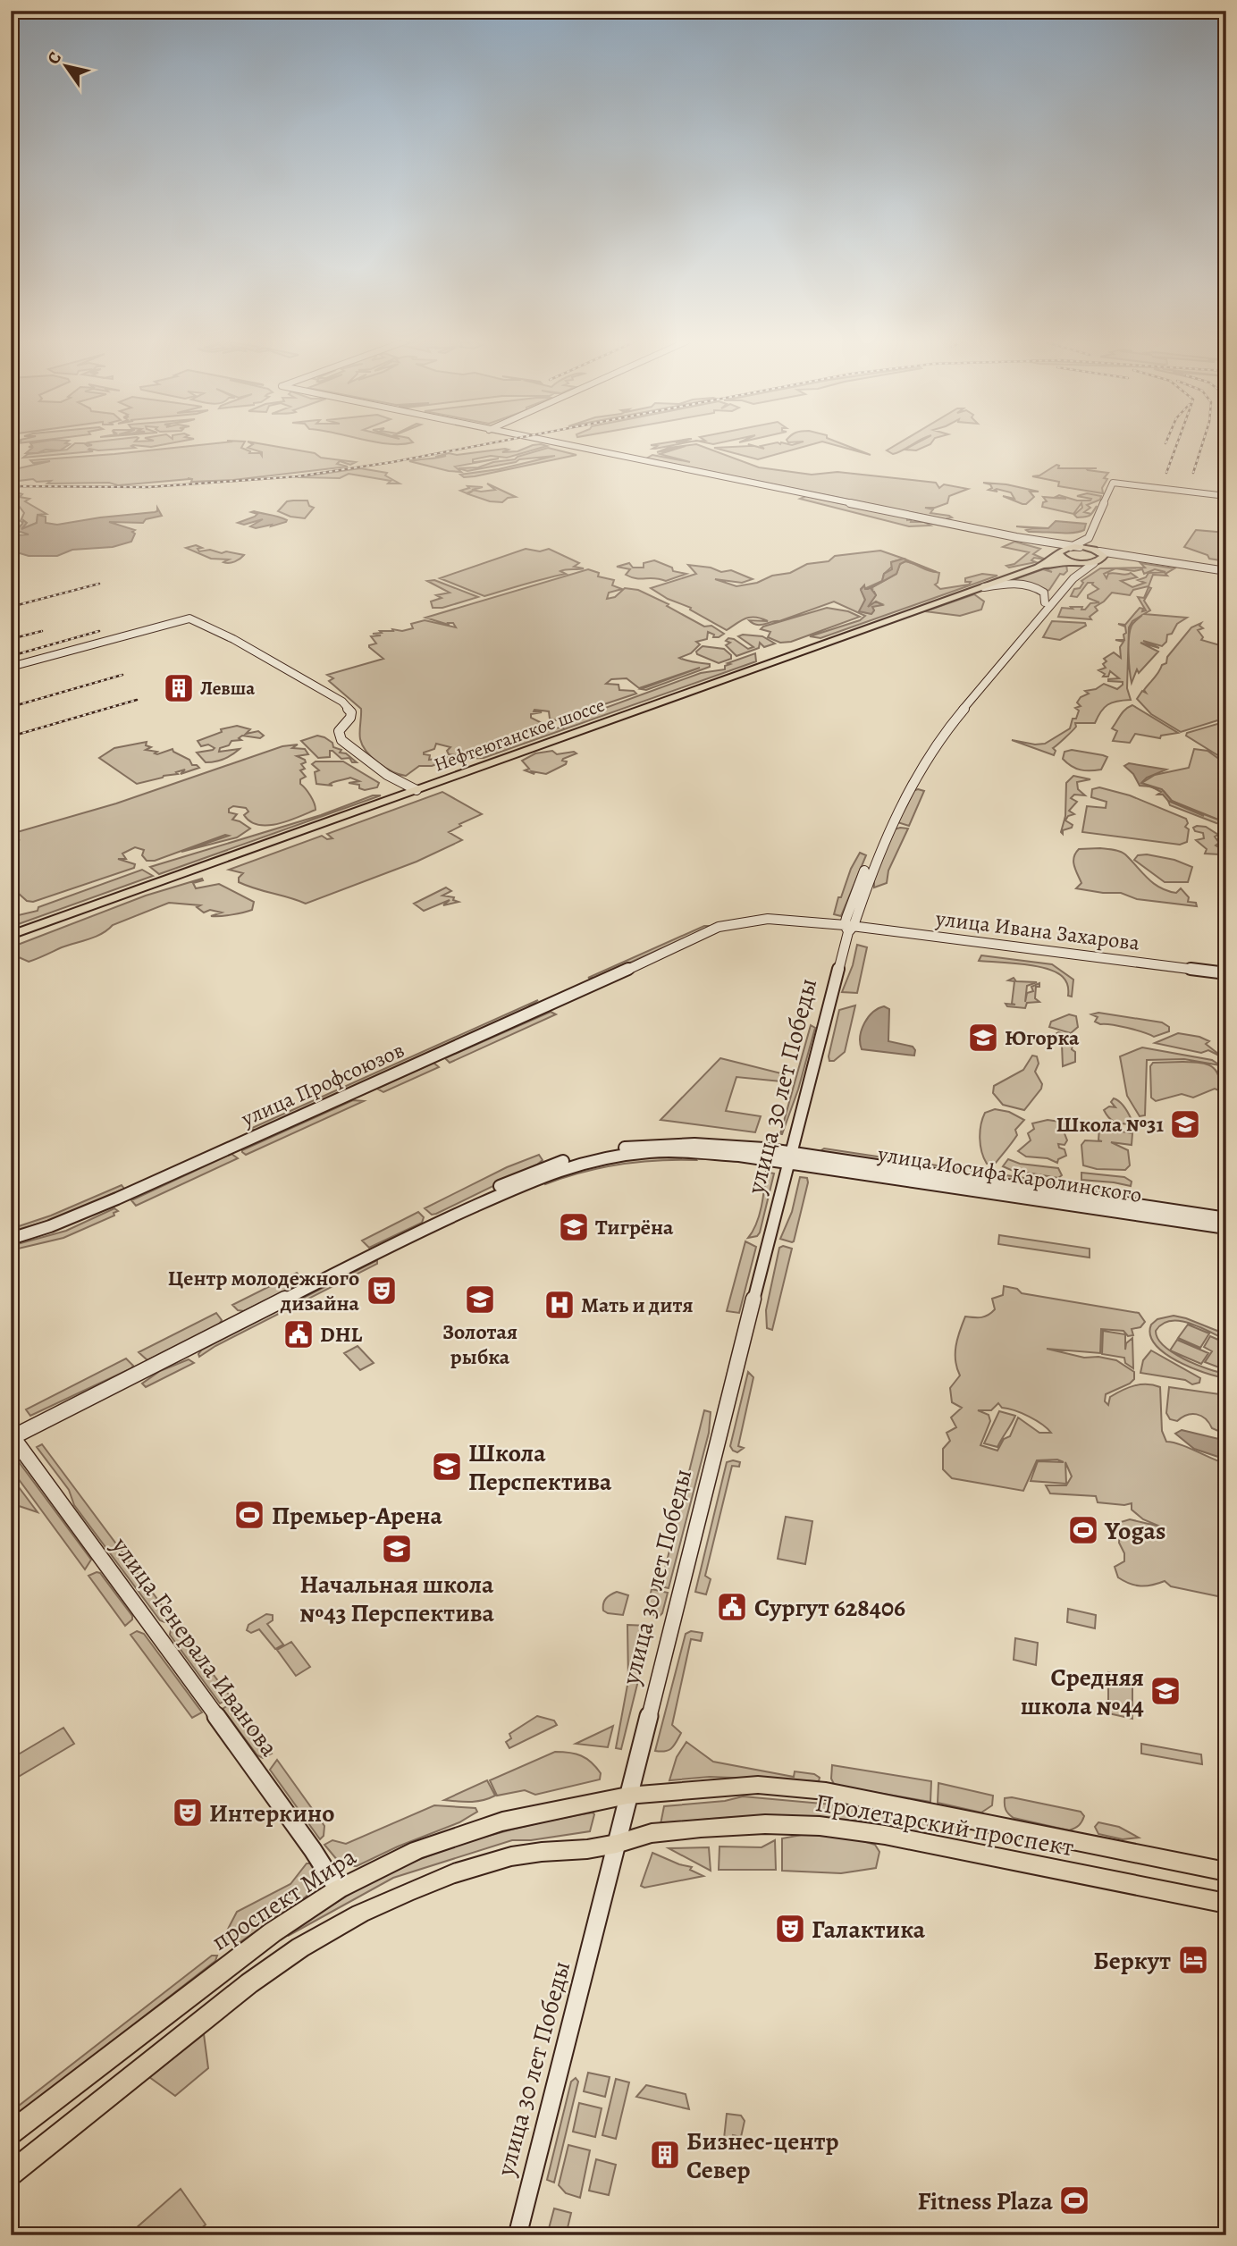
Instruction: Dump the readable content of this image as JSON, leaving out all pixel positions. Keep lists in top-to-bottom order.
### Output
{
  "streets": {
    "main road": [
      "Нефтеюганское шоссе",
      "улица Ивана Захарова",
      "улица Профсоюзов",
      "улица 30 лет Победы",
      "улица Иосифа Каролинского",
      "улица Генерала Иванова",
      "Пролетарский проспект",
      "проспект Мира"
    ]
  },
  "crossings": [
    ["улица Ивана Захарова", "улица Профсоюзов"],
    ["улица Ивана Захарова", "улица 30 лет Победы"],
    ["улица Профсоюзов", "улица 30 лет Победы"],
    ["улица 30 лет Победы", "улица Иосифа Каролинского"],
    ["улица 30 лет Победы", "Пролетарский проспект"],
    ["улица 30 лет Победы", "проспект Мира"],
    ["улица Генерала Иванова", "проспект Мира"],
    ["Пролетарский проспект", "проспект Мира"]
  ],
  "places": {
    "building": ["Левша", "Бизнес-центр Север"],
    "school or university": [
      "Югорка",
      "Школа №31",
      "Тигрёна",
      "Золотая рыбка",
      "Школа Перспектива",
      "Начальная школа №43 Перспектива",
      "Средняя школа №44"
    ],
    "theatre": ["Центр молодежного дизайна", "Интеркино", "Галактика"],
    "hospital": ["Мать и дитя"],
    "public building": ["DHL", "Сургут 628406"],
    "sports": ["Премьер-Арена", "Yogas", "Fitness Plaza"],
    "hotel": ["Беркут"]
  },
  "north": "top left"
}
